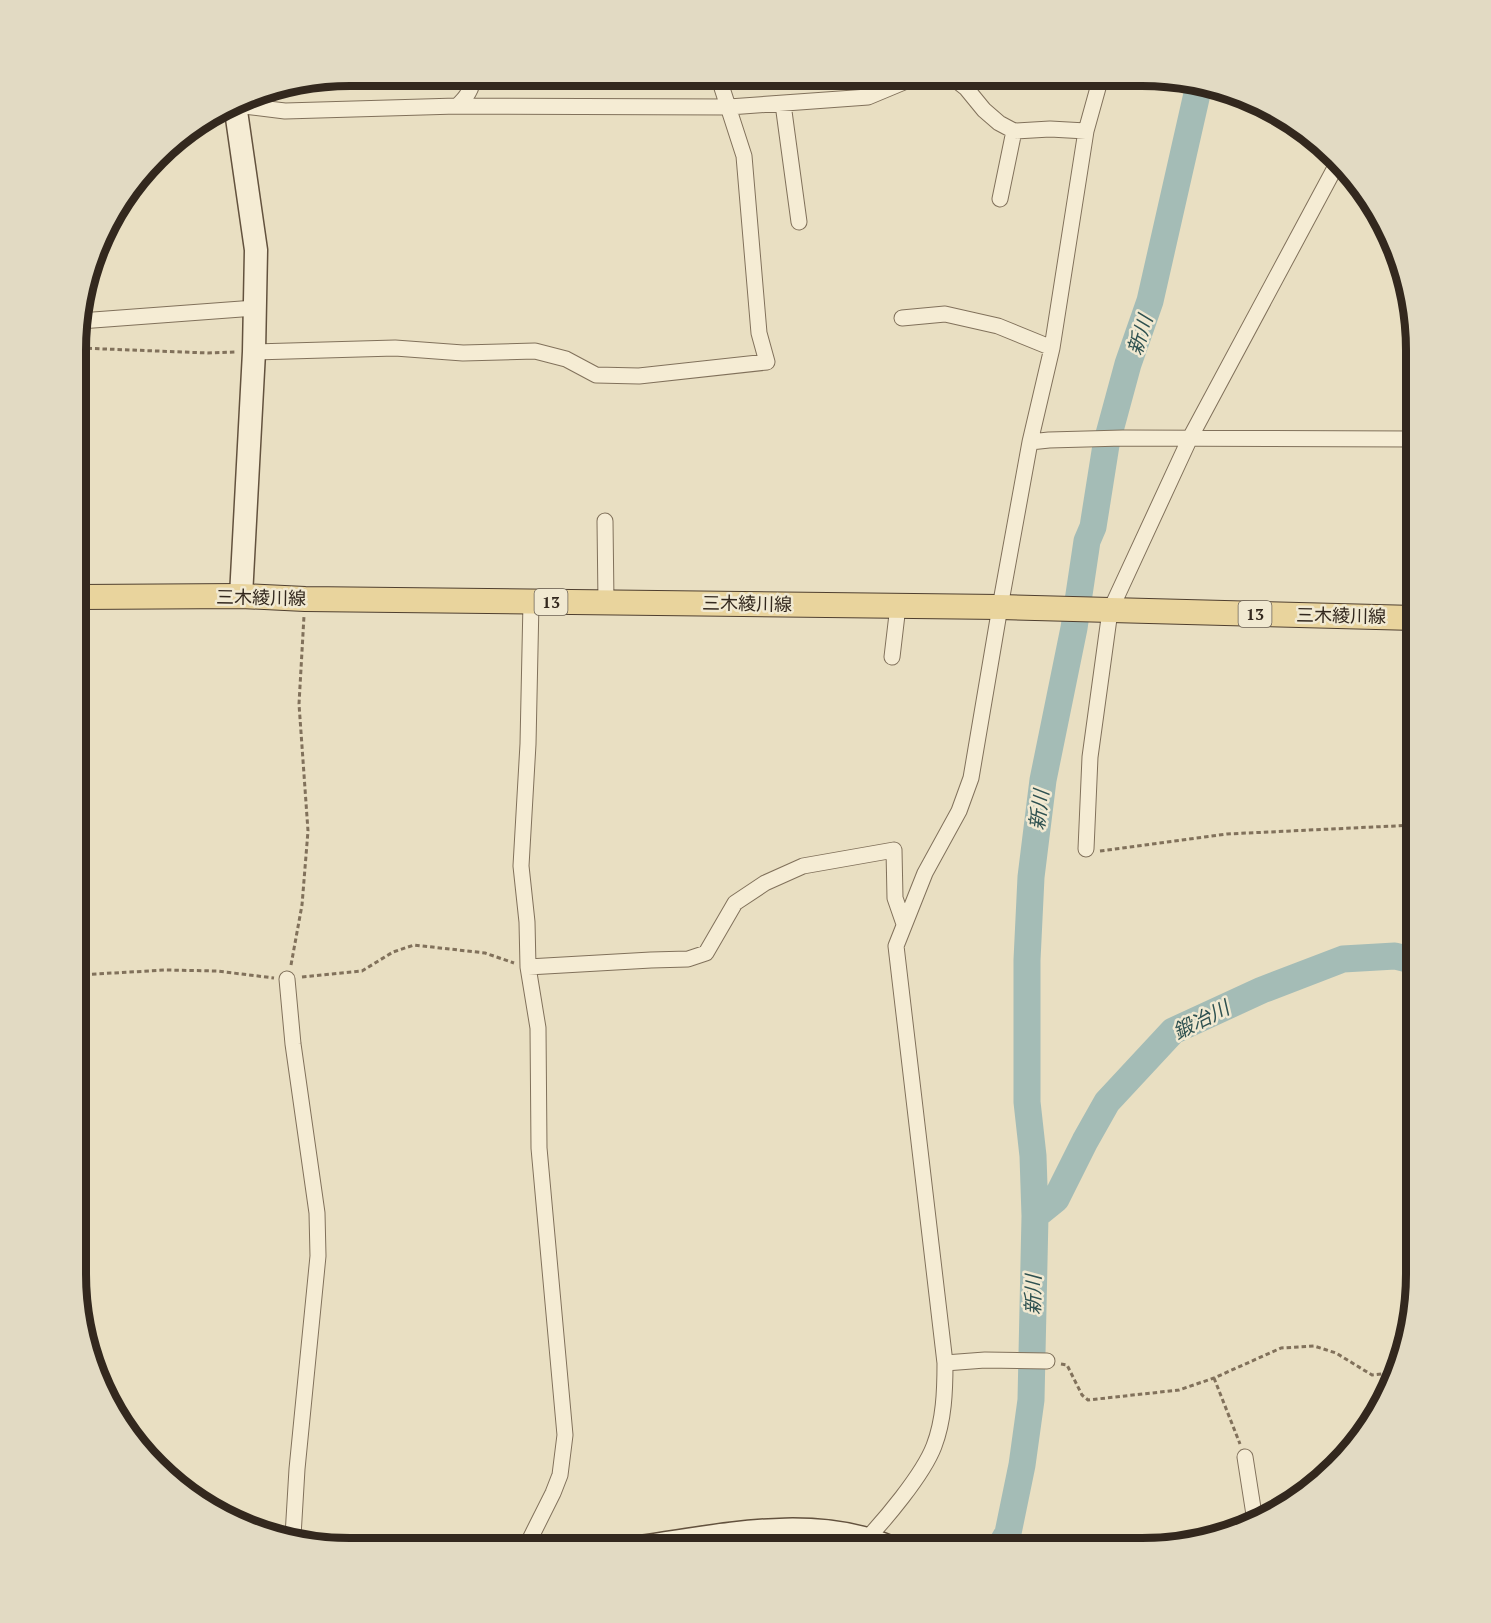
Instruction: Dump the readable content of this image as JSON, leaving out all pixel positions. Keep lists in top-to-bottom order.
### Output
{
  "streets": {
    "main road": ["三木綾川線", "13"]
  },
  "water": ["新川", "鍛冶川"]
}
